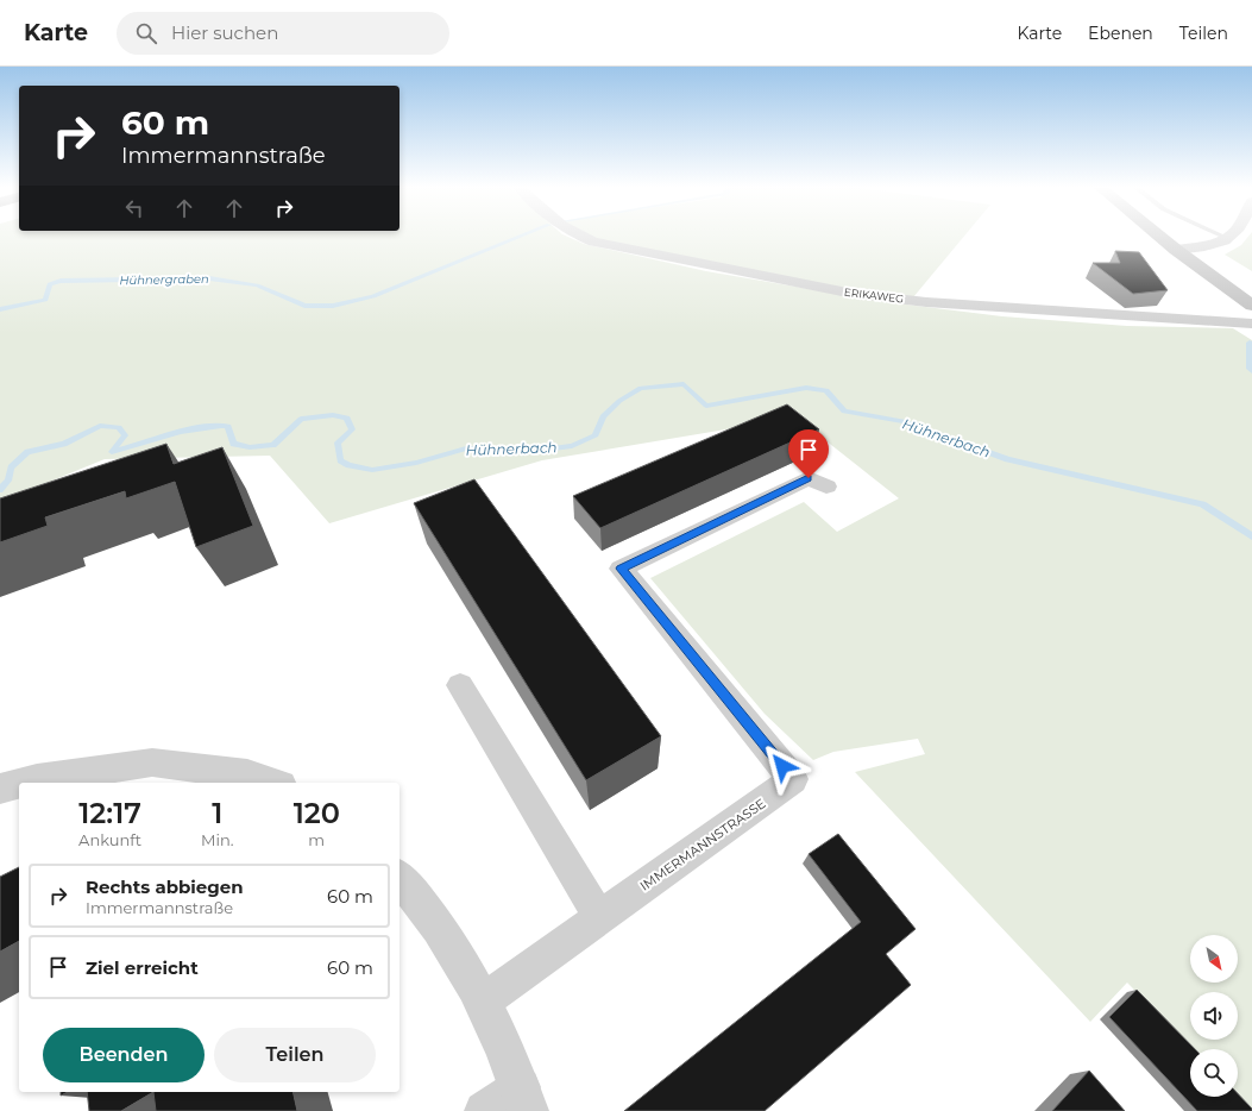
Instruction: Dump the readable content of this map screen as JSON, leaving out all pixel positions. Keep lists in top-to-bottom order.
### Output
{
  "streets": {
    "street": ["ERIKAWEG", "IMMERMANNSTRASSE"]
  },
  "water": ["Hühnergraben", "Hühnerbach"],
  "north": "bottom right",
  "page": {
    "header": "Karte",
    "search": "Hier suchen",
    "nav": ["Karte", "Ebenen", "Teilen"],
    "turn": ["60 m", "Immermannstraße"],
    "eta": [
      "12:17",
      "Ankunft",
      "1",
      "Min.",
      "120",
      "m"
    ],
    "list": [
      {
        "name": "Rechts abbiegen",
        "note": "Immermannstraße",
        "value": "60 m"
      },
      {
        "name": "Ziel erreicht",
        "value": "60 m"
      }
    ],
    "buttons": ["Beenden", "Teilen"]
  }
}
